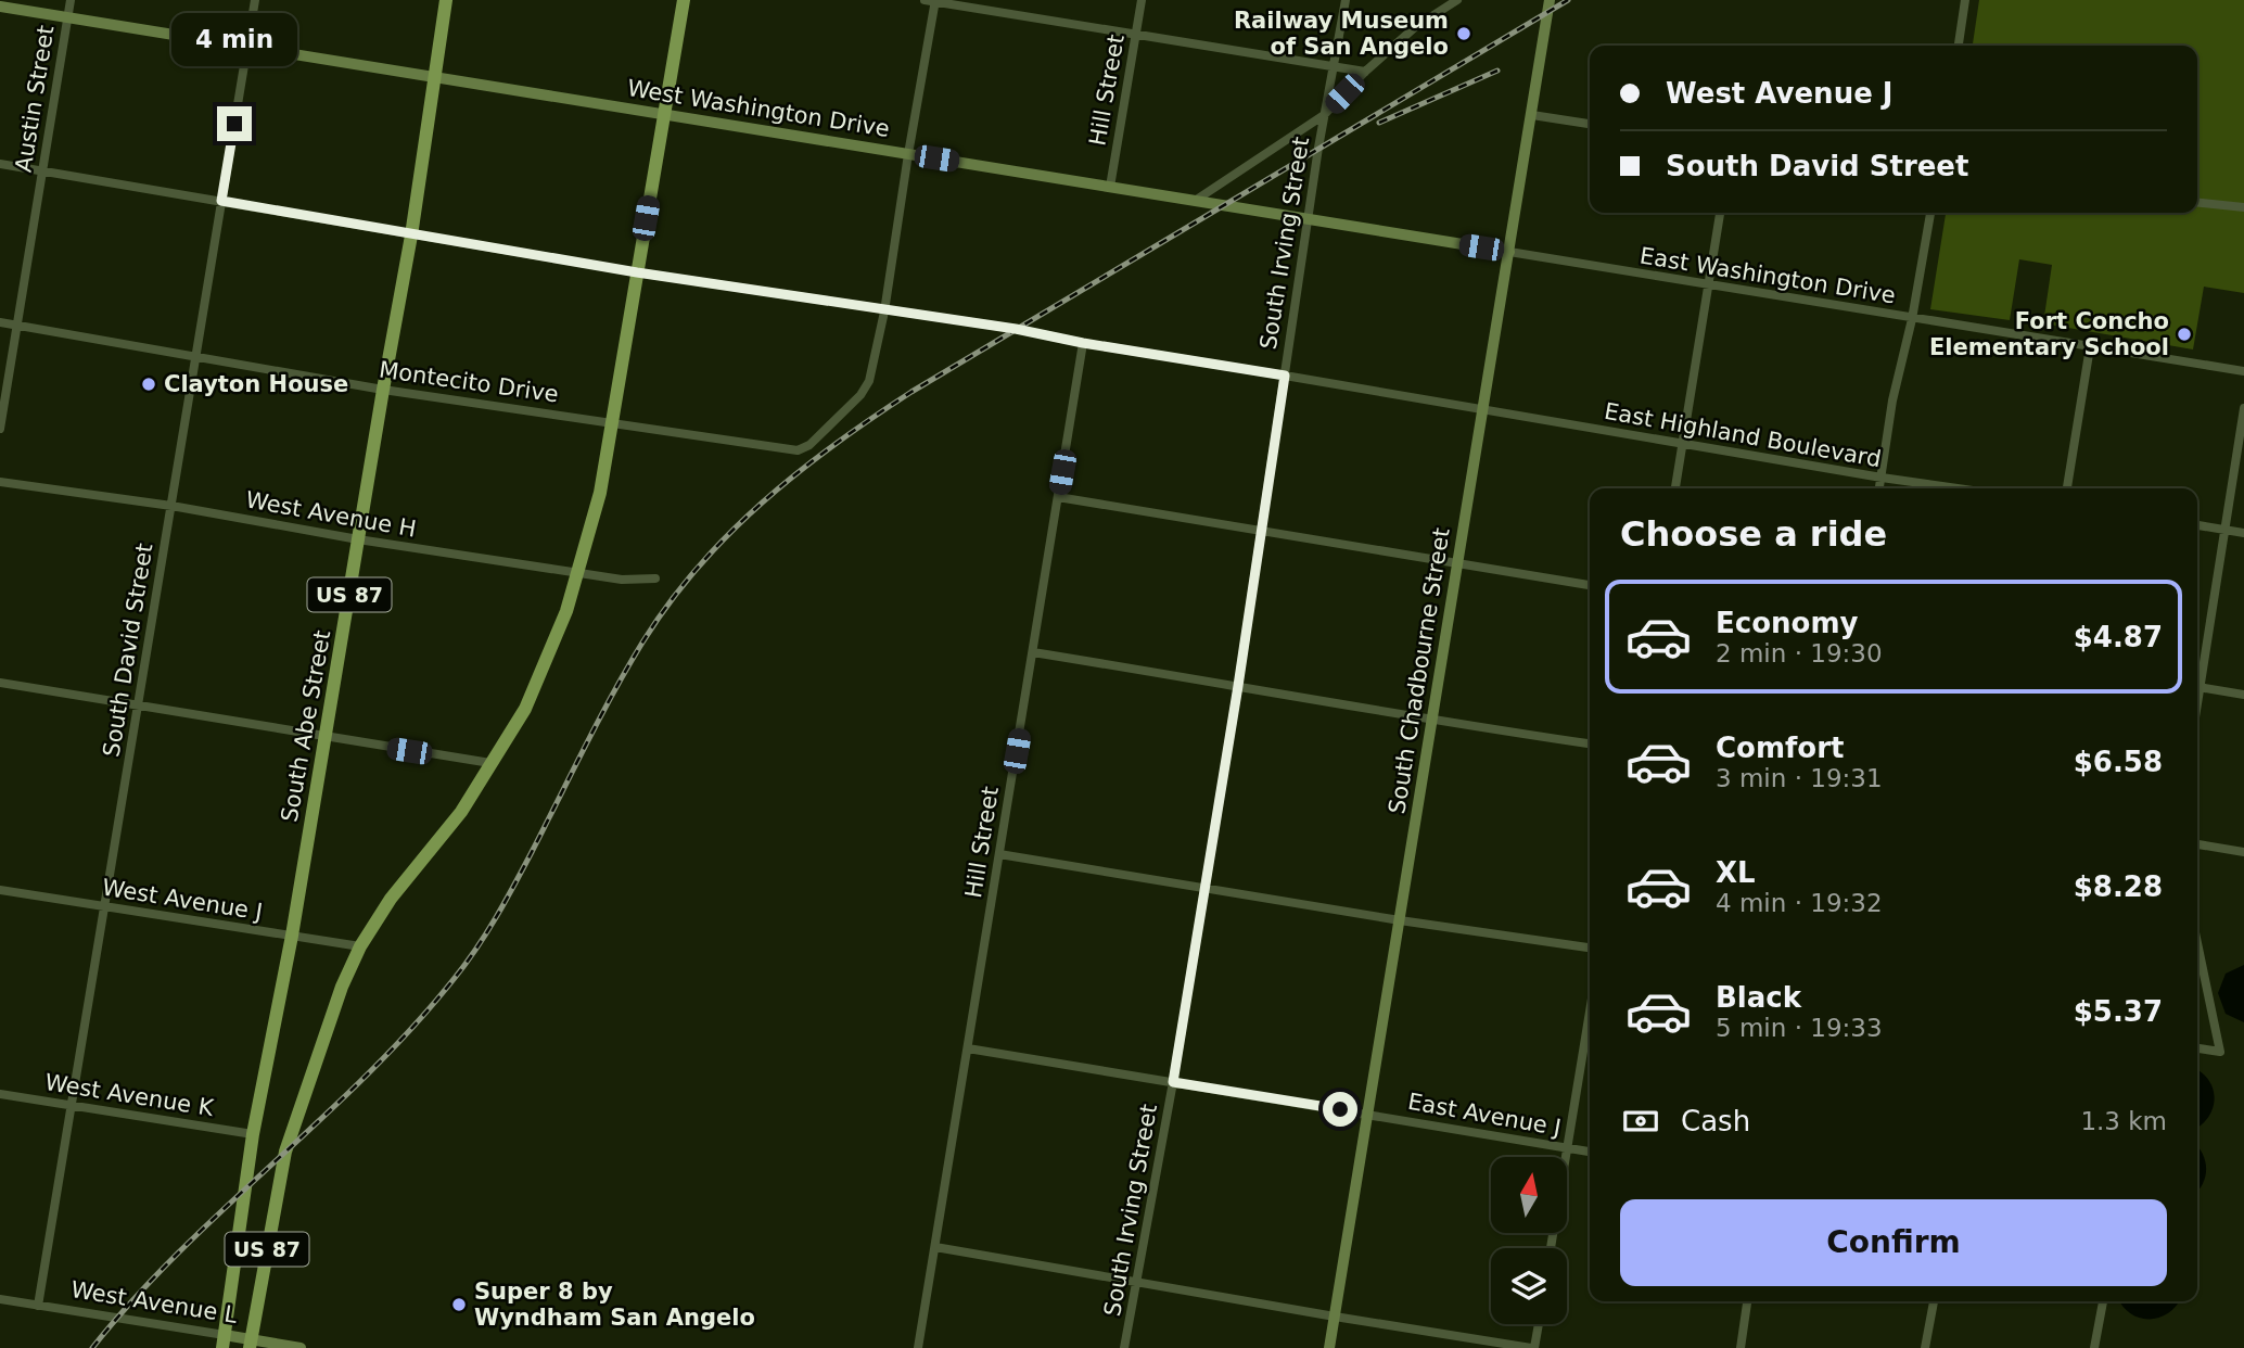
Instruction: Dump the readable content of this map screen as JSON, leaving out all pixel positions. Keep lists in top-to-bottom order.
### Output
{
  "streets": {
    "main road": ["US 87", "South Abe Street"],
    "street": [
      "Hill Street",
      "Austin Street",
      "West Washington Drive",
      "South Irving Street",
      "East Washington Drive",
      "Montecito Drive",
      "East Highland Boulevard",
      "West Avenue H",
      "South David Street",
      "South Chadbourne Street",
      "West Avenue J",
      "West Avenue K",
      "East Avenue J",
      "West Avenue L"
    ]
  },
  "crossings": [
    ["Hill Street", "West Washington Drive"],
    ["Hill Street", "East Highland Boulevard"],
    ["Austin Street", "West Washington Drive"],
    ["Austin Street", "Montecito Drive"],
    ["Austin Street", "East Highland Boulevard"],
    ["West Washington Drive", "South Irving Street"],
    ["West Washington Drive", "East Washington Drive"],
    ["West Washington Drive", "US 87"],
    ["West Washington Drive", "South David Street"],
    ["West Washington Drive", "South Chadbourne Street"],
    ["West Washington Drive", "South Abe Street"],
    ["South Irving Street", "East Highland Boulevard"],
    ["East Washington Drive", "South Chadbourne Street"],
    ["Montecito Drive", "East Highland Boulevard"],
    ["Montecito Drive", "US 87"],
    ["Montecito Drive", "South David Street"],
    ["Montecito Drive", "South Abe Street"],
    ["East Highland Boulevard", "US 87"],
    ["East Highland Boulevard", "South David Street"],
    ["East Highland Boulevard", "South Chadbourne Street"],
    ["East Highland Boulevard", "South Abe Street"],
    ["West Avenue H", "US 87"],
    ["West Avenue H", "South David Street"],
    ["West Avenue H", "South Abe Street"],
    ["US 87", "West Avenue J"],
    ["US 87", "West Avenue L"],
    ["South David Street", "West Avenue J"],
    ["South David Street", "West Avenue K"],
    ["South David Street", "West Avenue L"],
    ["South Chadbourne Street", "East Avenue J"],
    ["South Abe Street", "West Avenue J"],
    ["South Abe Street", "West Avenue K"],
    ["South Abe Street", "West Avenue L"]
  ],
  "places": [
    "Railway Museum of San Angelo",
    "Fort Concho Elementary School",
    "Clayton House",
    "Super 8 by Wyndham San Angelo"
  ],
  "north": "top",
  "page": {
    "bubble": "4 min",
    "banner": ["West Avenue J", "South David Street"],
    "heading": "Choose a ride",
    "list": [
      {
        "name": "Economy",
        "note": "2 min · 19:30",
        "value": "$4.87"
      },
      {
        "name": "Comfort",
        "note": "3 min · 19:31",
        "value": "$6.58"
      },
      {
        "name": "XL",
        "note": "4 min · 19:32",
        "value": "$8.28"
      },
      {
        "name": "Black",
        "note": "5 min · 19:33",
        "value": "$5.37"
      }
    ],
    "pay": ["Cash", "1.3 km"],
    "buttons": "Confirm"
  }
}
